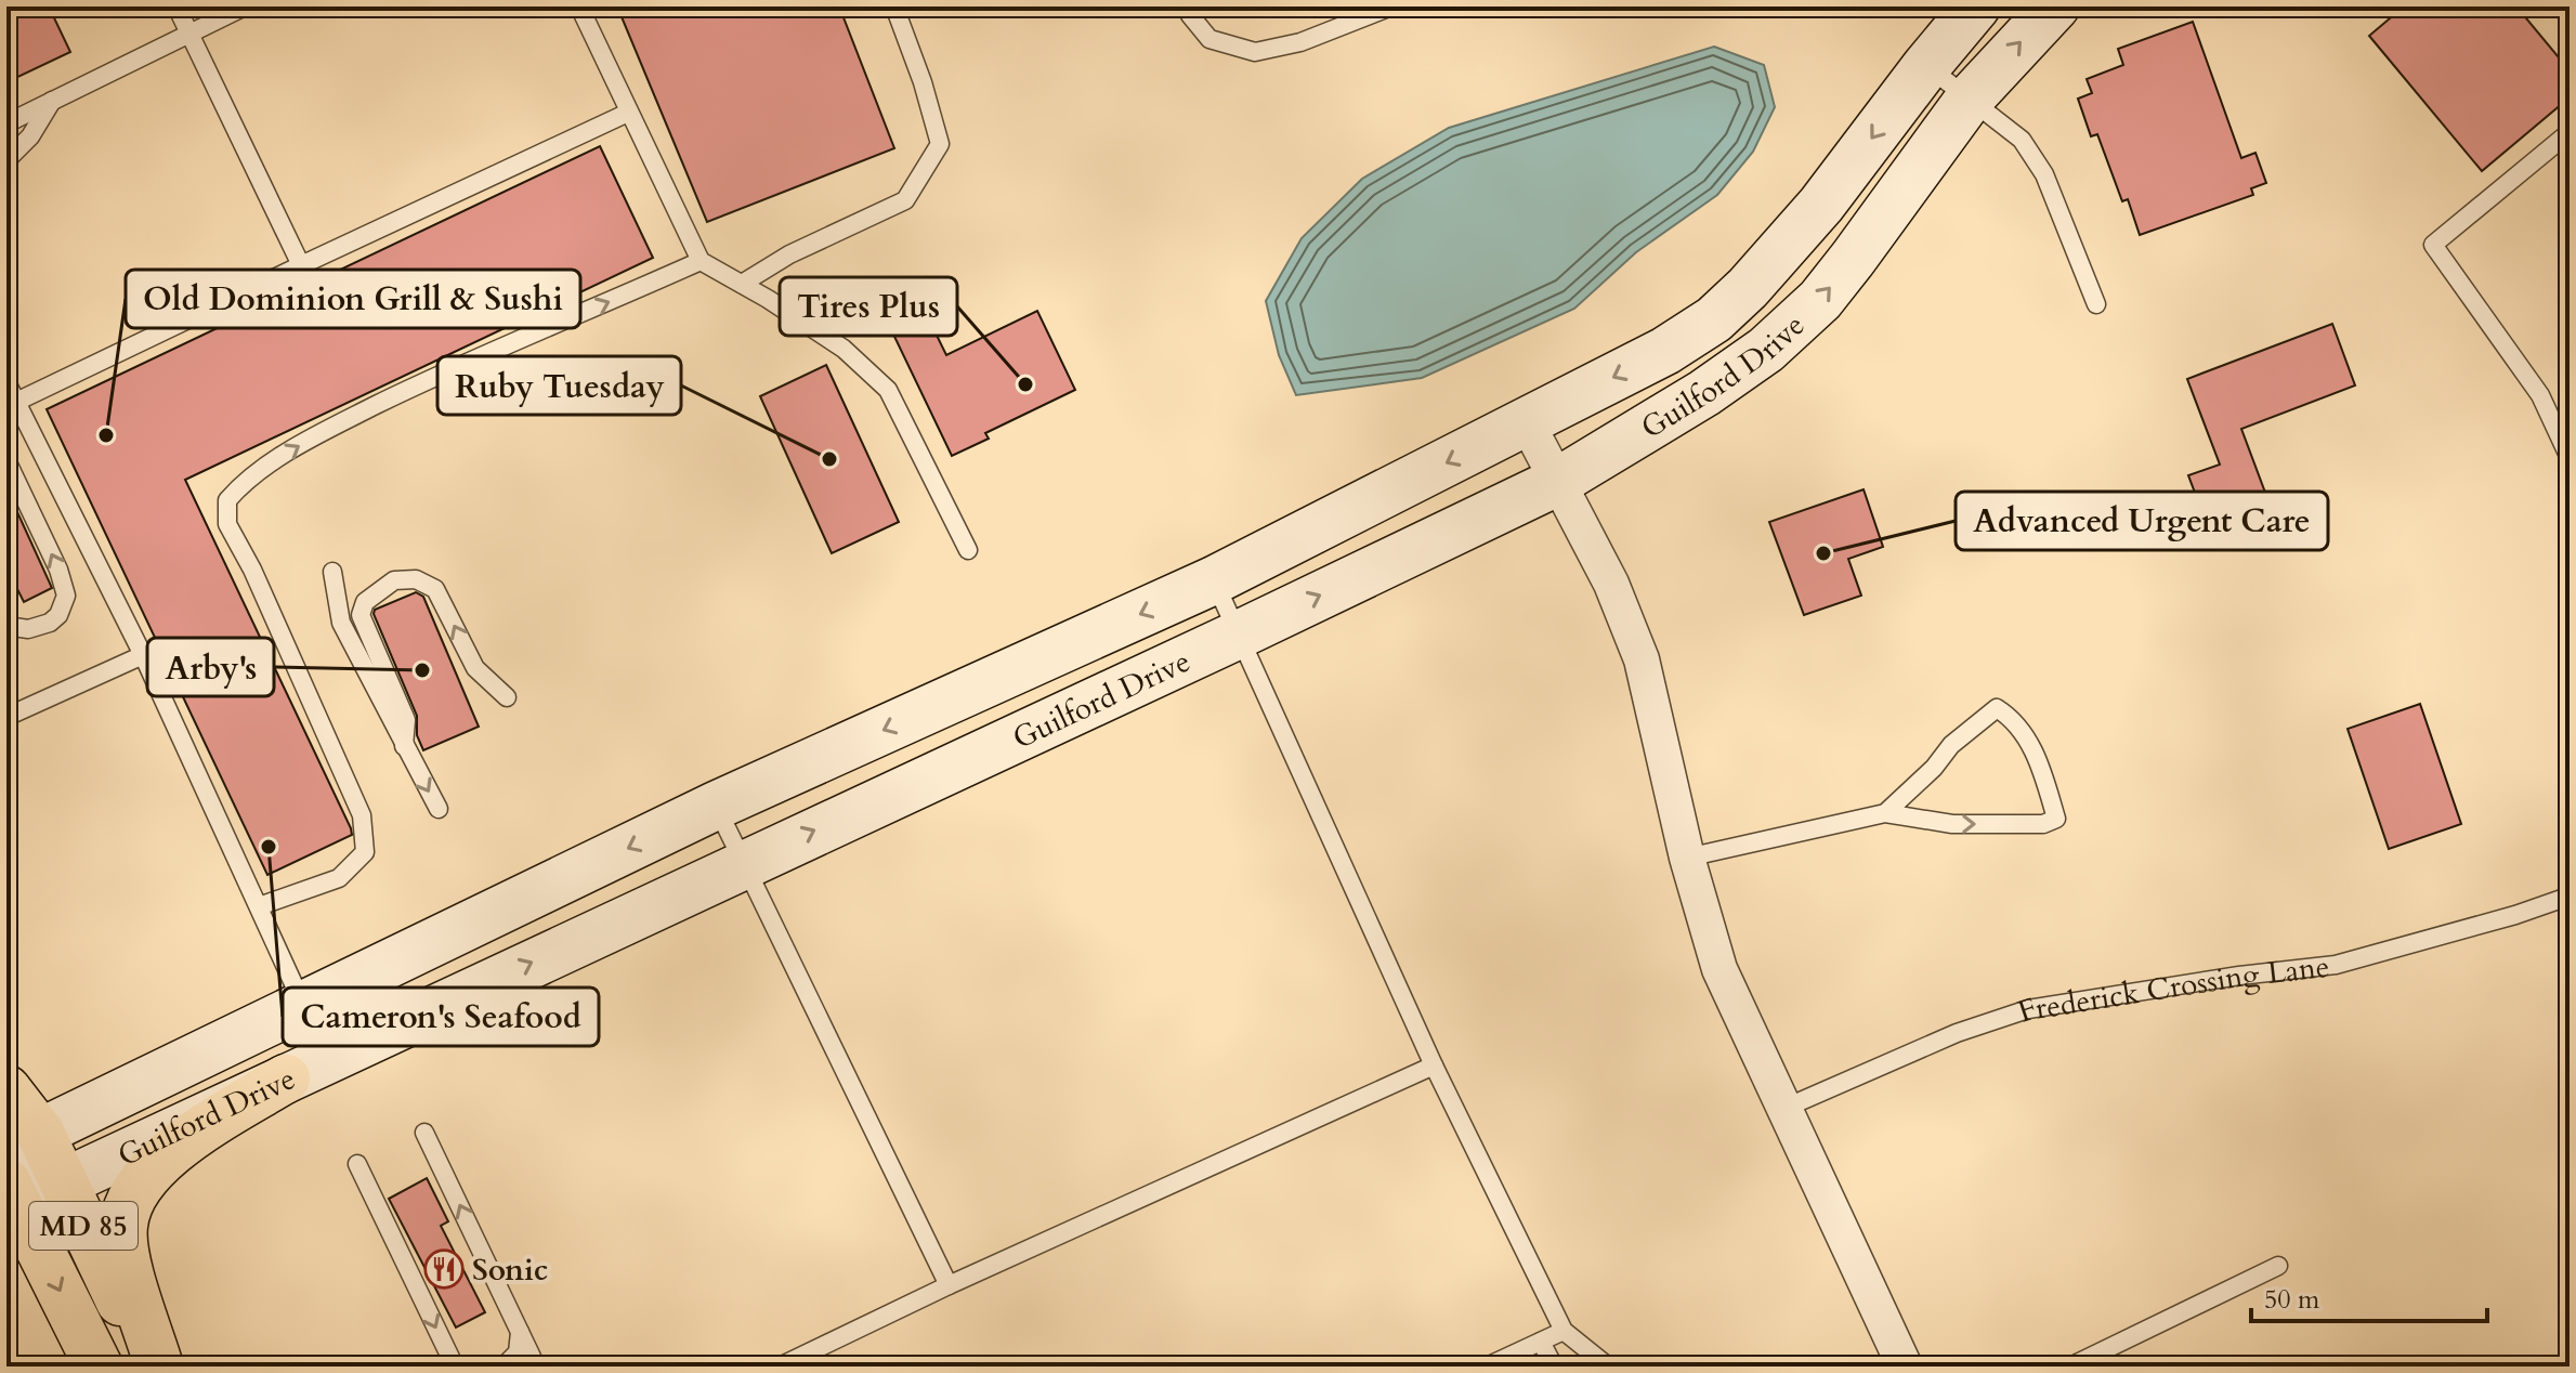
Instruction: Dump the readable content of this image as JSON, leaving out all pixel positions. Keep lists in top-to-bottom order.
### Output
{
  "streets": {
    "main road": ["Guilford Drive", "MD 85"],
    "lane": ["Frederick Crossing Lane"]
  },
  "crossings": [
    ["Guilford Drive", "MD 85"]
  ],
  "places": {
    "other": [
      "Tires Plus",
      "Old Dominion Grill & Sushi",
      "Ruby Tuesday",
      "Advanced Urgent Care",
      "Arby's",
      "Cameron's Seafood"
    ],
    "restaurant": ["Sonic"]
  },
  "scale_bar": "50 m"
}
